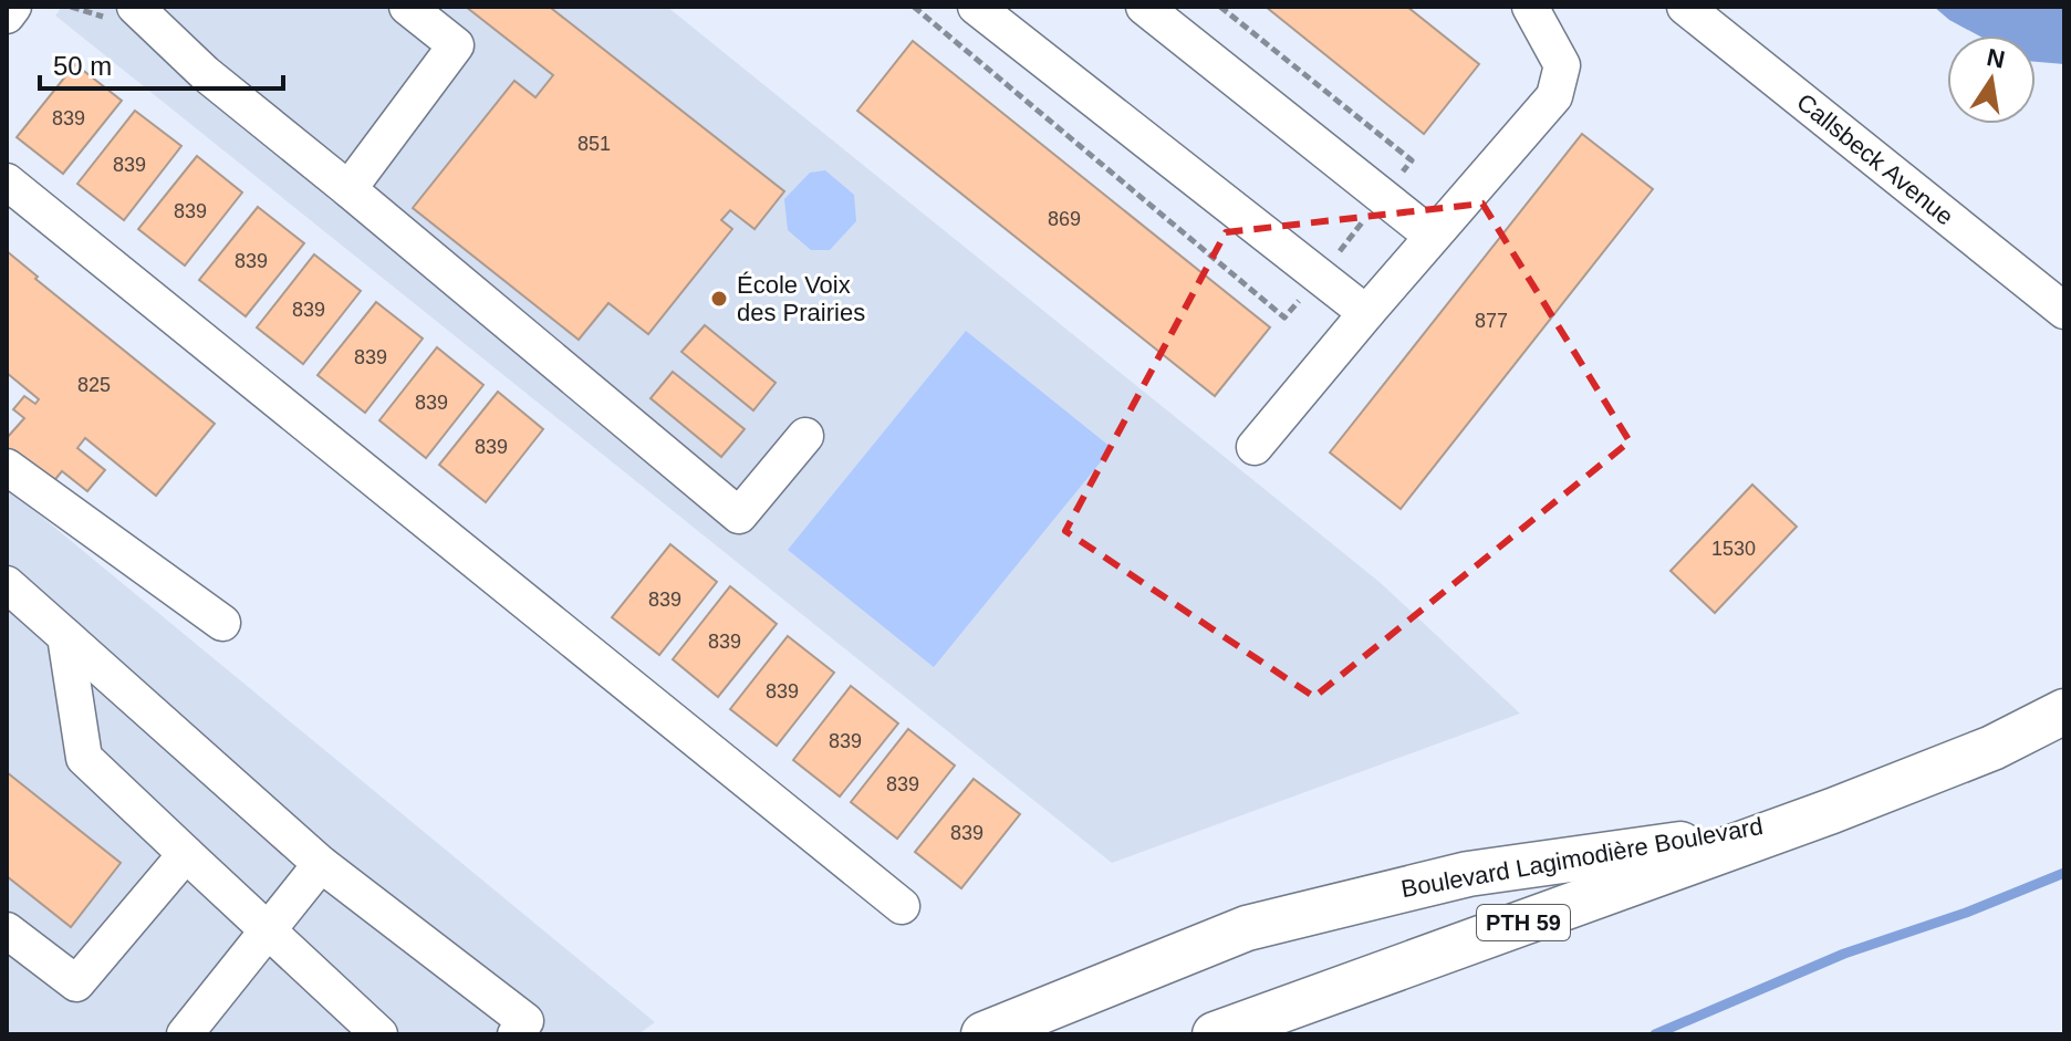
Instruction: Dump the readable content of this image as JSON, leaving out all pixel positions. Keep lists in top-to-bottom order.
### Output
{
  "streets": {
    "main road": ["Boulevard Lagimodière Boulevard", "PTH 59"],
    "street": ["Callsbeck Avenue"]
  },
  "places": ["École Voix des Prairies"],
  "house_numbers": [
    "839",
    "851",
    "839",
    "839",
    "869",
    "839",
    "839",
    "877",
    "839",
    "825",
    "839",
    "839",
    "1530",
    "839",
    "839",
    "839",
    "839",
    "839",
    "839"
  ],
  "scale_bar": "50 m",
  "north": "top"
}
